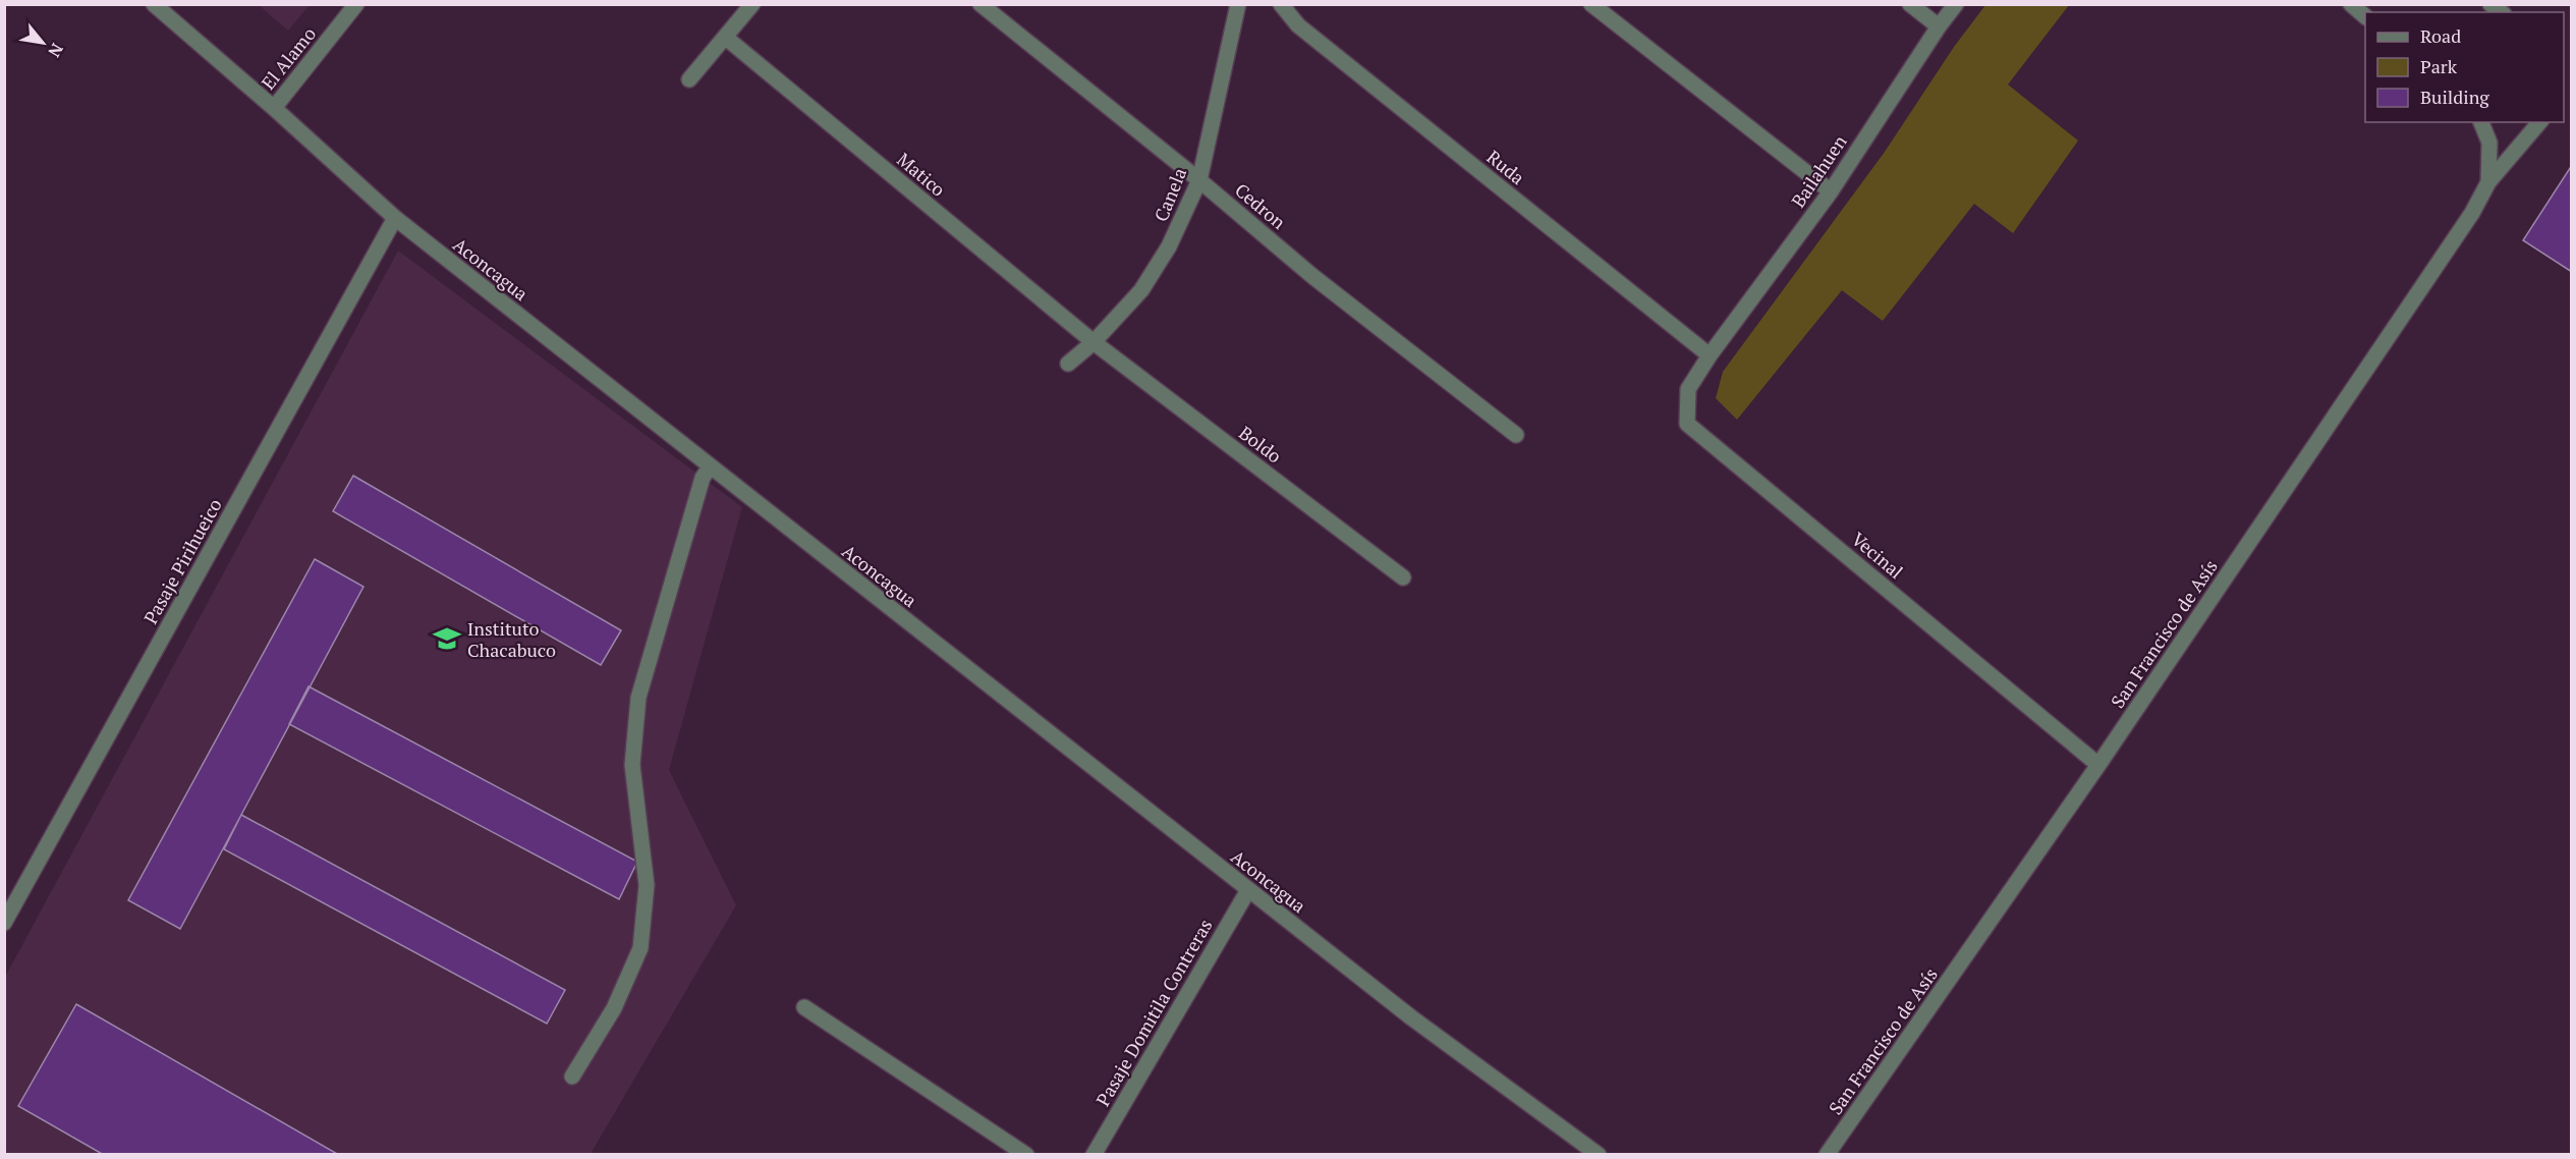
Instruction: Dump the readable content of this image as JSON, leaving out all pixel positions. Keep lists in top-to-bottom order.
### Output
{
  "streets": {
    "street": [
      "El Alamo",
      "Ruda",
      "Bailahuen",
      "Matico",
      "Canela",
      "Cedron",
      "Aconcagua",
      "Boldo",
      "Vecinal",
      "Pasaje Pirihueico",
      "San Francisco de Asís",
      "Pasaje Domitila Contreras"
    ]
  },
  "crossings": [
    ["El Alamo", "Aconcagua"],
    ["Ruda", "Bailahuen"],
    ["Ruda", "Vecinal"],
    ["Bailahuen", "Vecinal"],
    ["Matico", "Canela"],
    ["Matico", "Boldo"],
    ["Canela", "Cedron"],
    ["Canela", "Boldo"],
    ["Aconcagua", "Pasaje Pirihueico"],
    ["Aconcagua", "Pasaje Domitila Contreras"],
    ["Vecinal", "San Francisco de Asís"]
  ],
  "places": {
    "school or university": ["Instituto Chacabuco"]
  },
  "legend": ["Road", "Park", "Building"],
  "north": "bottom right"
}
